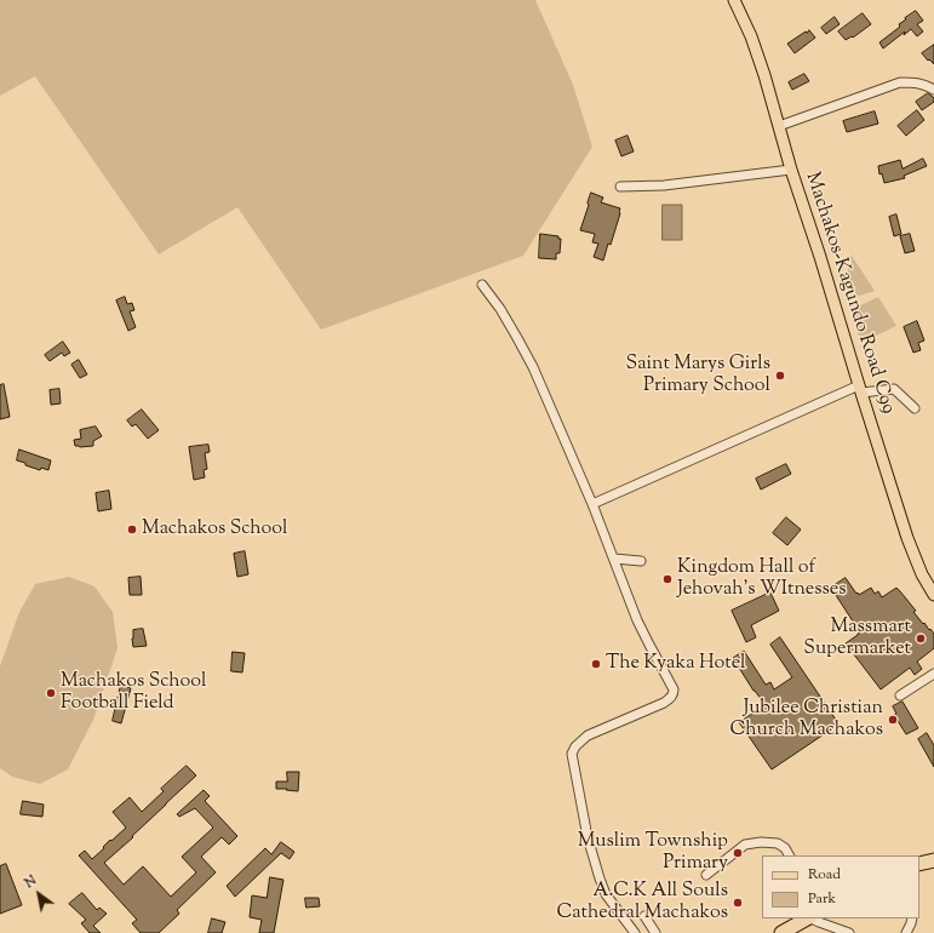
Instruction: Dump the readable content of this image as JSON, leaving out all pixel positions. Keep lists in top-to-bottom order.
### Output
{
  "streets": {
    "main road": ["Machakos-Kagundo Road C99"]
  },
  "places": [
    "Saint Marys Girls Primary School",
    "Machakos School",
    "Kingdom Hall of Jehovah's WItnesses",
    "Massmart Supermarket",
    "The Kyaka Hotel",
    "Machakos School Football Field",
    "Jubilee Christian Church Machakos",
    "Muslim Township Primary",
    "A.C.K All Souls Cathedral Machakos"
  ],
  "legend": ["Road", "Park"],
  "north": "top left"
}
